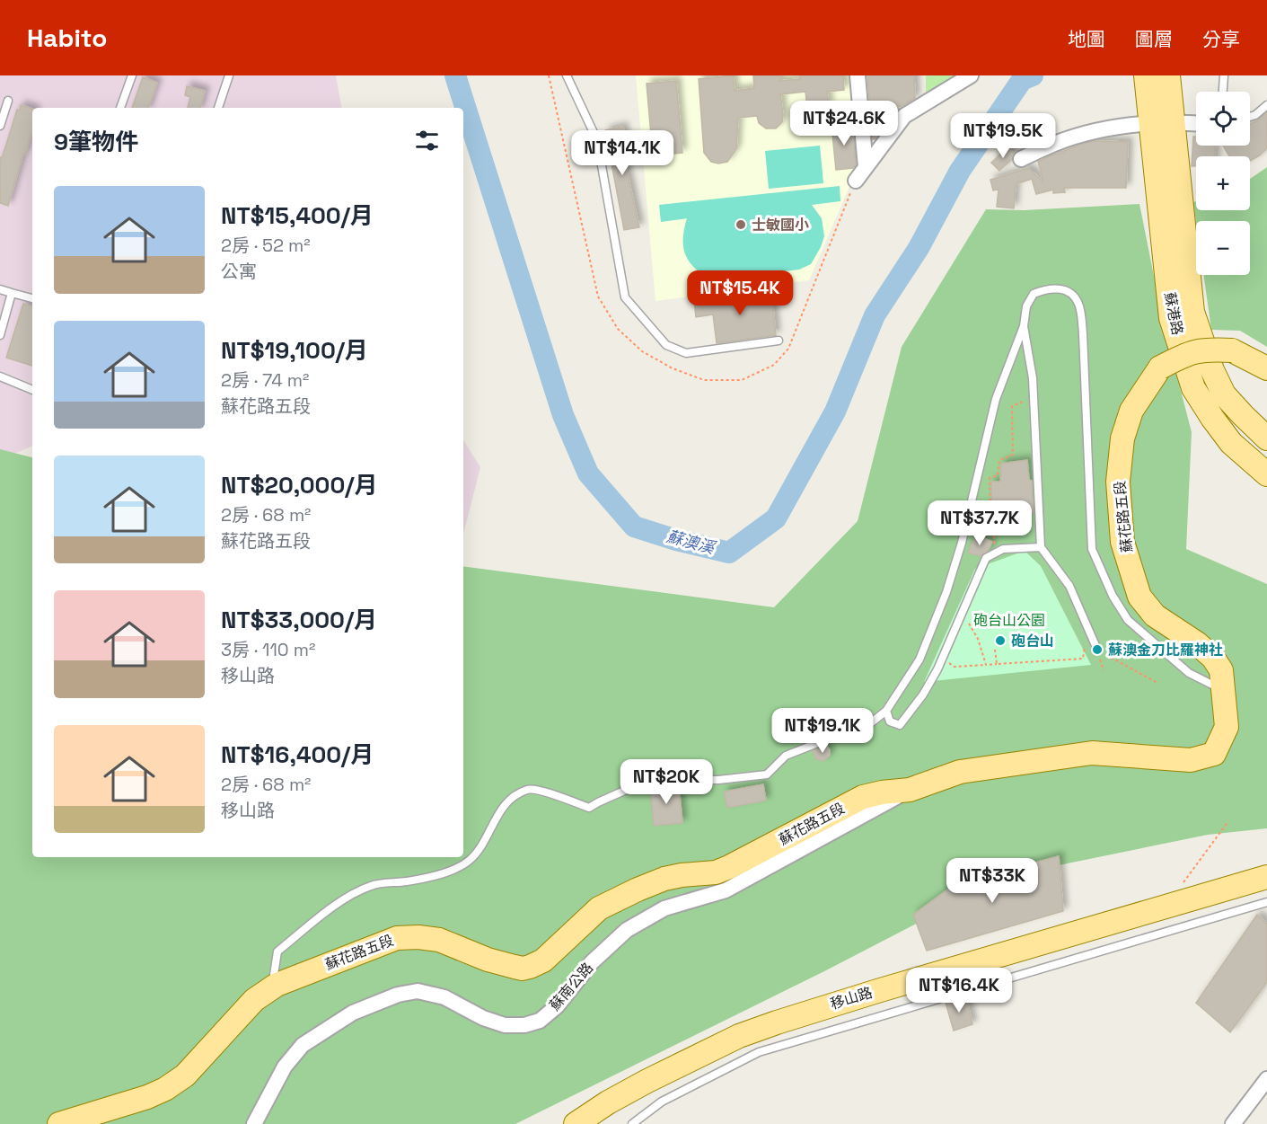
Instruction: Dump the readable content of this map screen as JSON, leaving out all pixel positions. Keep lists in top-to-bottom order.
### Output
{
  "streets": {
    "main road": ["蘇港路", "蘇花路五段", "移山路"],
    "street": ["蘇南公路"]
  },
  "crossings": [
    ["蘇花路五段", "蘇南公路"]
  ],
  "water": ["蘇澳溪"],
  "parks": ["砲台山公園"],
  "places": ["士敏國小", "砲台山", "蘇澳金刀比羅神社"],
  "page": {
    "header": "Habito",
    "nav": ["地圖", "圖層", "分享"],
    "map_buttons": ["+", "−"],
    "price": [
      "NT$24.6K",
      "NT$19.5K",
      "NT$14.1K",
      "NT$15.4K",
      "NT$37.7K",
      "NT$19.1K",
      "NT$20K",
      "NT$33K",
      "NT$16.4K"
    ],
    "heading": "9筆物件",
    "list": [
      {
        "name": "NT$15,400/月",
        "note": "2房 · 52 m² · 公寓"
      },
      {
        "name": "NT$19,100/月",
        "note": "2房 · 74 m² · 蘇花路五段"
      },
      {
        "name": "NT$20,000/月",
        "note": "2房 · 68 m² · 蘇花路五段"
      },
      {
        "name": "NT$33,000/月",
        "note": "3房 · 110 m² · 移山路"
      },
      {
        "name": "NT$16,400/月",
        "note": "2房 · 68 m² · 移山路"
      }
    ]
  }
}
